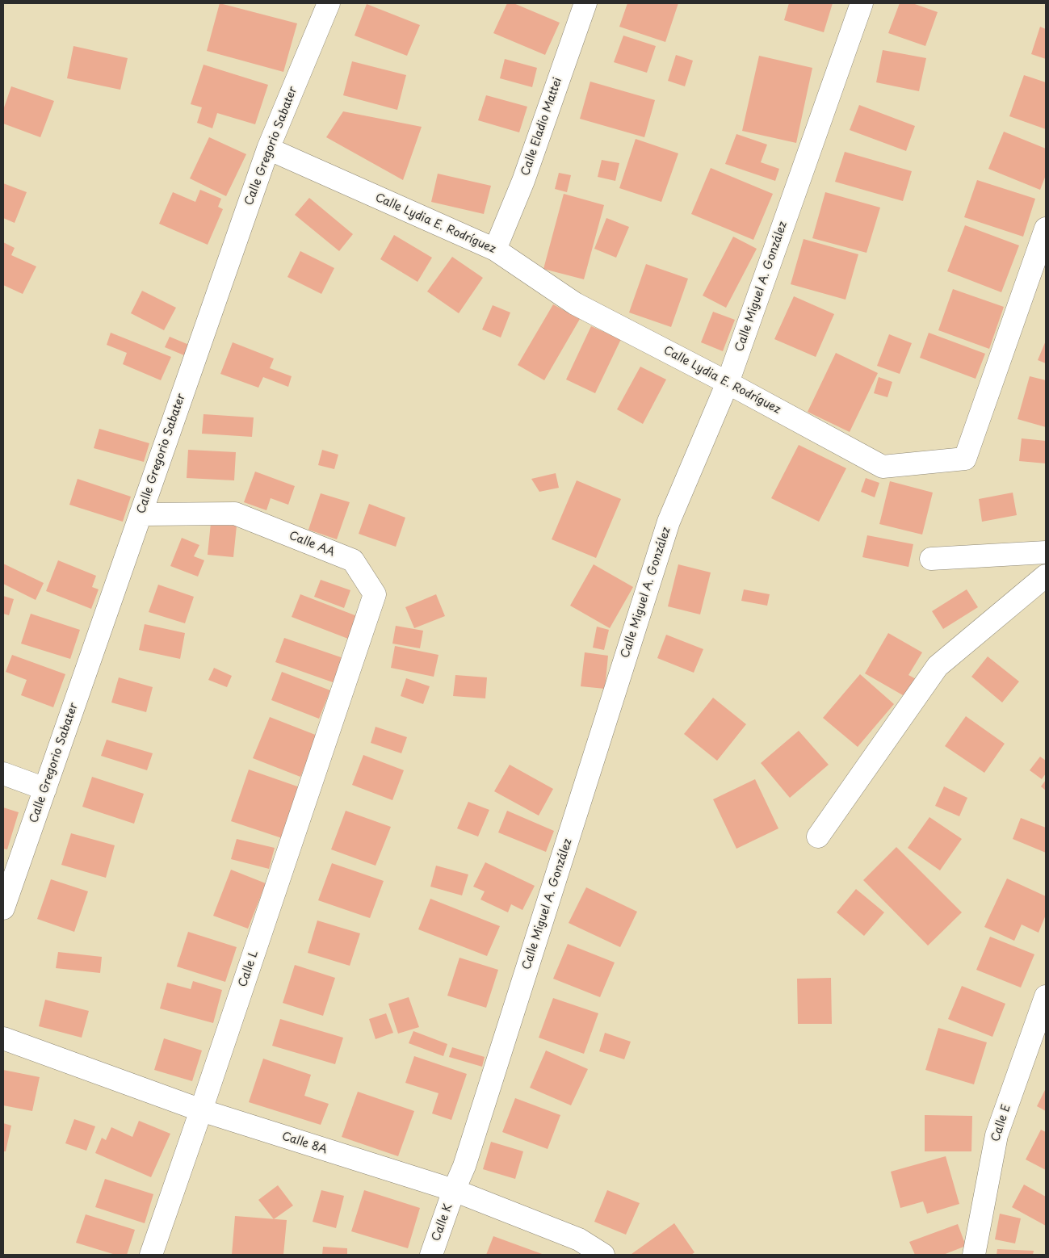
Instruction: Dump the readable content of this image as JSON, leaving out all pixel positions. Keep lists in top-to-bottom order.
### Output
{
  "streets": {
    "street": [
      "Calle Eladio Mattei",
      "Calle Gregorio Sabater",
      "Calle Lydia E. Rodríguez",
      "Calle Miguel A. González",
      "Calle AA",
      "Calle L",
      "Calle E",
      "Calle 8A",
      "Calle K"
    ]
  },
  "crossings": [
    ["Calle Eladio Mattei", "Calle Lydia E. Rodríguez"],
    ["Calle Gregorio Sabater", "Calle Lydia E. Rodríguez"],
    ["Calle Gregorio Sabater", "Calle AA"],
    ["Calle Lydia E. Rodríguez", "Calle Miguel A. González"],
    ["Calle Miguel A. González", "Calle 8A"],
    ["Calle Miguel A. González", "Calle K"],
    ["Calle AA", "Calle L"],
    ["Calle L", "Calle 8A"],
    ["Calle 8A", "Calle K"]
  ]
}
